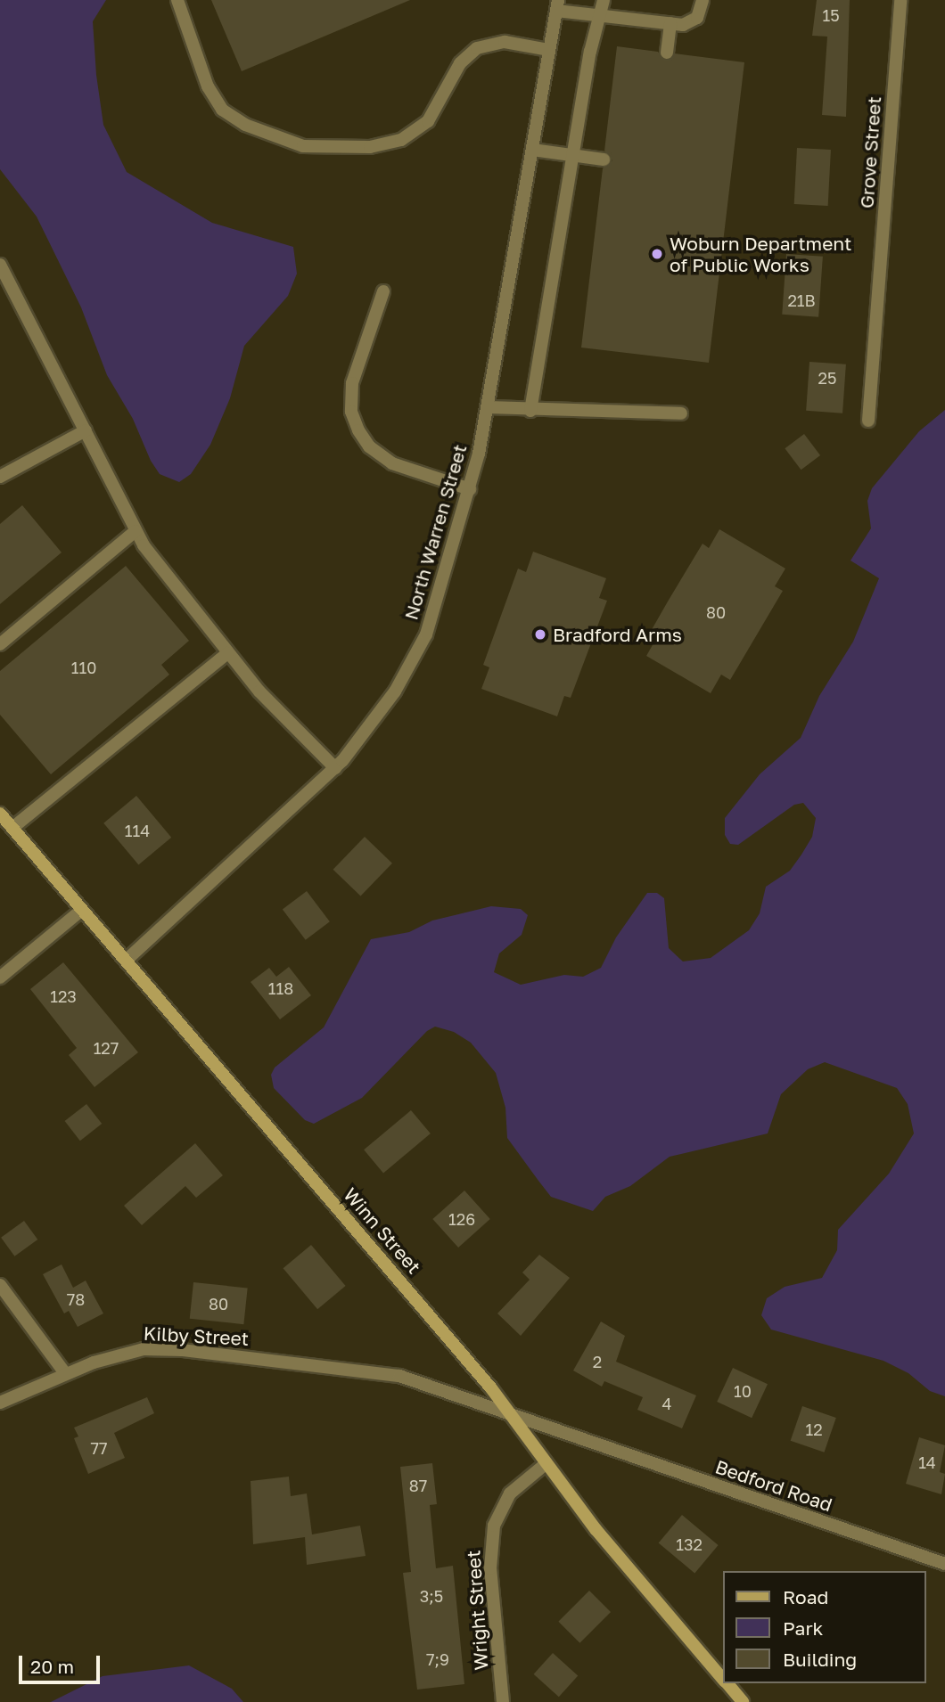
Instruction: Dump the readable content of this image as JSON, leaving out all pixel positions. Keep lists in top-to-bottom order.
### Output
{
  "streets": {
    "main road": ["Winn Street"],
    "street": [
      "Grove Street",
      "North Warren Street",
      "Kilby Street",
      "Bedford Road",
      "Wright Street"
    ]
  },
  "crossings": [
    ["North Warren Street", "Winn Street"],
    ["Winn Street", "Kilby Street"],
    ["Winn Street", "Bedford Road"],
    ["Winn Street", "Wright Street"],
    ["Kilby Street", "Bedford Road"]
  ],
  "places": ["Woburn Department of Public Works", "Bradford Arms"],
  "house_numbers": [
    "15",
    "21B",
    "25",
    "80",
    "110",
    "114",
    "118",
    "123",
    "127",
    "126",
    "78",
    "80",
    "2",
    "10",
    "4",
    "12",
    "77",
    "14",
    "87",
    "132",
    "3;5",
    "7;9"
  ],
  "legend": ["Road", "Park", "Building"],
  "scale_bar": "20 m"
}
